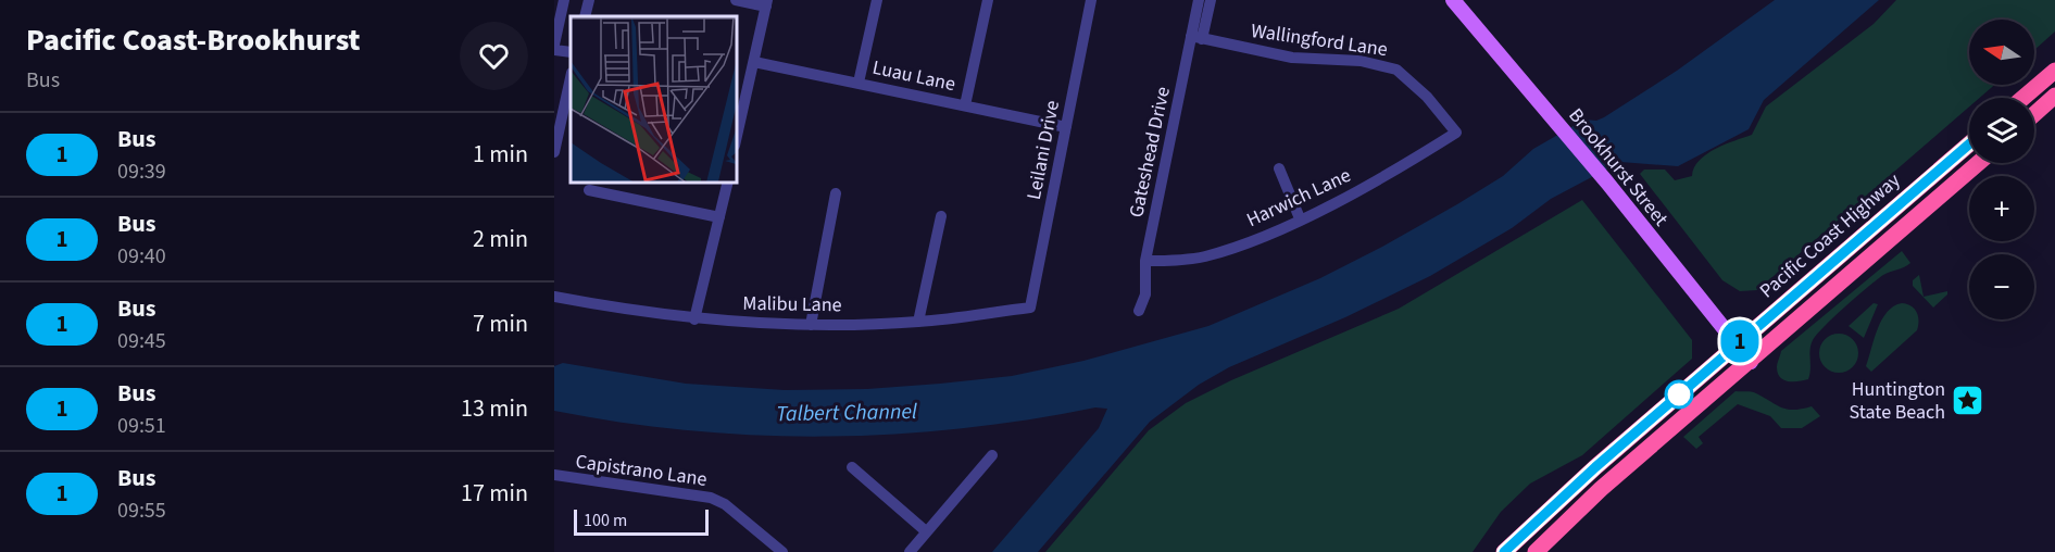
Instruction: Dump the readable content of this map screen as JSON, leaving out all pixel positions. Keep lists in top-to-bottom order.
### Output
{
  "streets": {
    "highway": ["Pacific Coast Highway"],
    "main road": ["Brookhurst Street"],
    "street": [
      "Wallingford Lane",
      "Luau Lane",
      "Leilani Drive",
      "Gateshead Drive",
      "Harwich Lane",
      "Malibu Lane",
      "Capistrano Lane"
    ]
  },
  "crossings": [
    ["Wallingford Lane", "Gateshead Drive"],
    ["Wallingford Lane", "Harwich Lane"],
    ["Luau Lane", "Leilani Drive"],
    ["Leilani Drive", "Malibu Lane"],
    ["Gateshead Drive", "Harwich Lane"],
    ["Brookhurst Street", "Pacific Coast Highway"]
  ],
  "water": ["Talbert Channel"],
  "places": {
    "place": ["Huntington State Beach"]
  },
  "lines": ["bus line 1"],
  "scale_bar": "100 m",
  "north": "left",
  "page": {
    "heading": ["Pacific Coast-Brookhurst", "Bus"],
    "on_map": "1",
    "map_buttons": ["+", "−"],
    "list": [
      {
        "mark": "1",
        "name": "Bus",
        "note": "09:39",
        "value": "1 min"
      },
      {
        "mark": "1",
        "name": "Bus",
        "note": "09:40",
        "value": "2 min"
      },
      {
        "mark": "1",
        "name": "Bus",
        "note": "09:45",
        "value": "7 min"
      },
      {
        "mark": "1",
        "name": "Bus",
        "note": "09:51",
        "value": "13 min"
      },
      {
        "mark": "1",
        "name": "Bus",
        "note": "09:55",
        "value": "17 min"
      }
    ],
    "scale": "100 m"
  }
}
